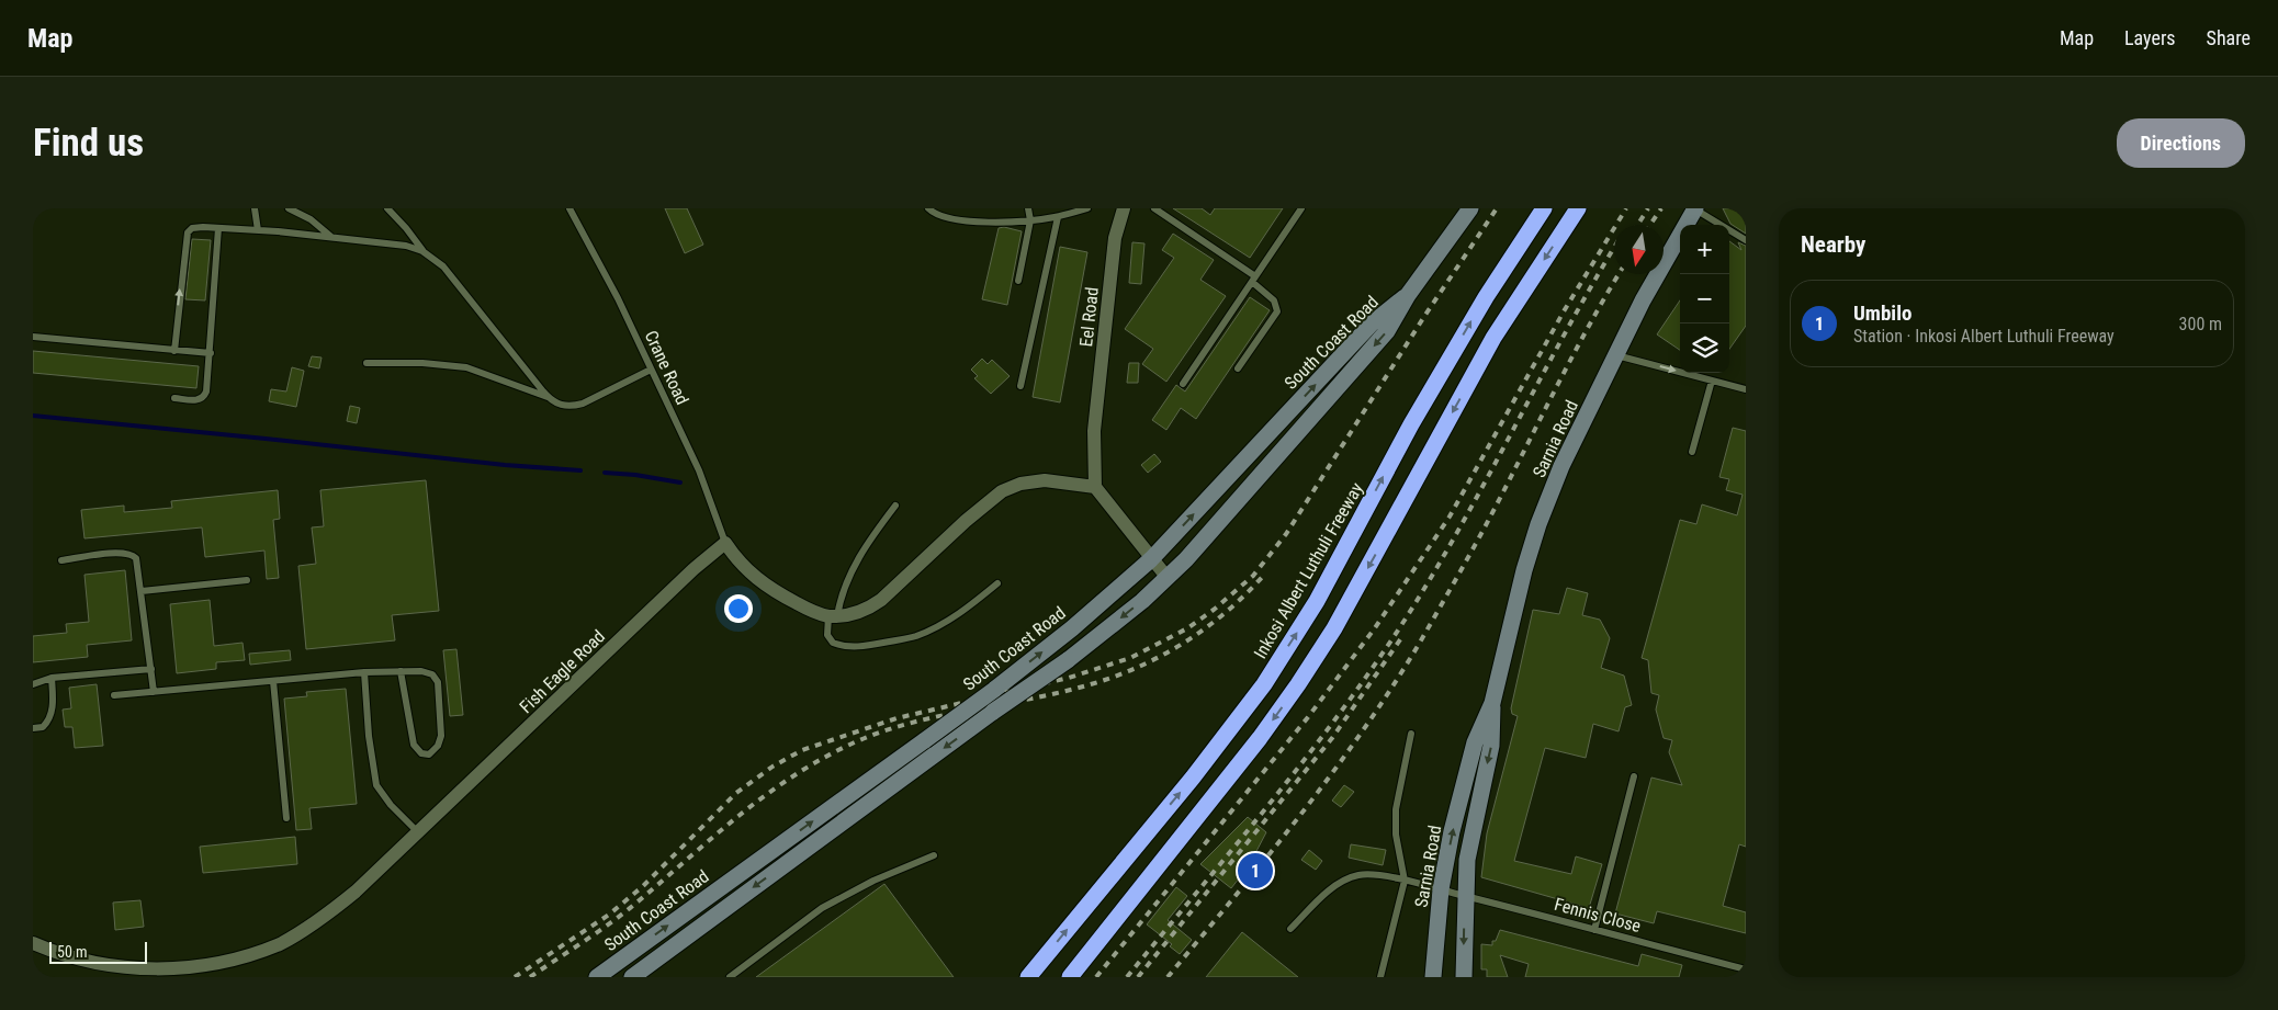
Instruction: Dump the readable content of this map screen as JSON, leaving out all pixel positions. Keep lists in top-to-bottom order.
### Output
{
  "streets": {
    "highway": ["Inkosi Albert Luthuli Freeway"],
    "street": [
      "Eel Road",
      "South Coast Road",
      "Sarnia Road",
      "Fish Eagle Road"
    ],
    "lane": ["Crane Road", "Fennis Close"]
  },
  "crossings": [
    ["Crane Road", "Fish Eagle Road"],
    ["Sarnia Road", "Fennis Close"]
  ],
  "scale_bar": "50 m",
  "north": "bottom",
  "page": {
    "header": "Map",
    "nav": ["Map", "Layers", "Share"],
    "buttons": "Directions",
    "title": "Find us",
    "heading": "Nearby",
    "map_buttons": ["+", "−"],
    "list": [
      {
        "mark": "1",
        "name": "Umbilo",
        "note": "Station · Inkosi Albert Luthuli Freeway",
        "value": "300 m"
      }
    ],
    "pins": "1",
    "scale": "50 m"
  }
}
